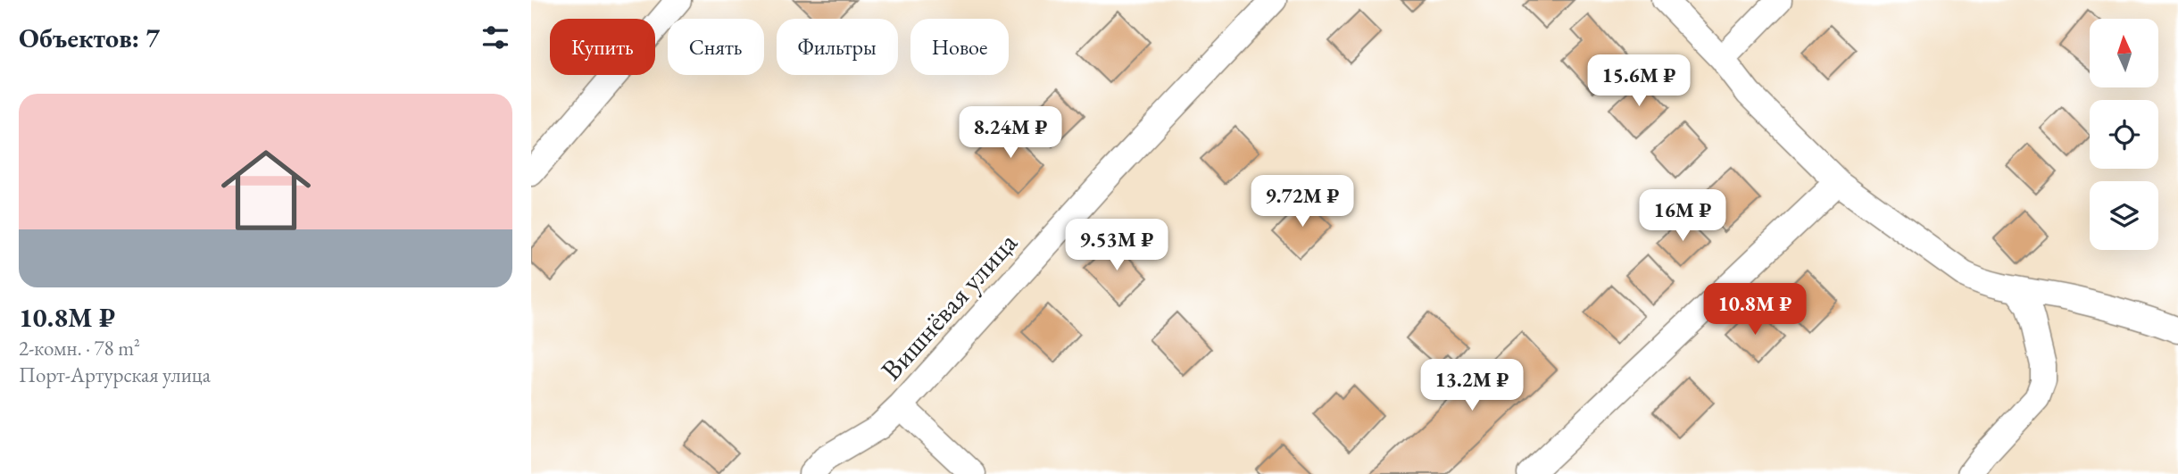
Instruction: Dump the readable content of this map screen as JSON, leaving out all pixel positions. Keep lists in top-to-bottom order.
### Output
{
  "streets": {
    "street": ["Вишнёвая улица"]
  },
  "north": "top",
  "page": {
    "heading": "Объектов: 7",
    "chip": [
      "Купить",
      "Снять",
      "Фильтры",
      "Новое"
    ],
    "price": [
      "15.6M ₽",
      "8.24M ₽",
      "9.72M ₽",
      "16M ₽",
      "9.53M ₽",
      "10.8M ₽",
      "13.2M ₽"
    ],
    "list": [
      {
        "name": "10.8M ₽",
        "note": "2-комн. · 78 m² · Порт-Артурская улица"
      }
    ]
  }
}
